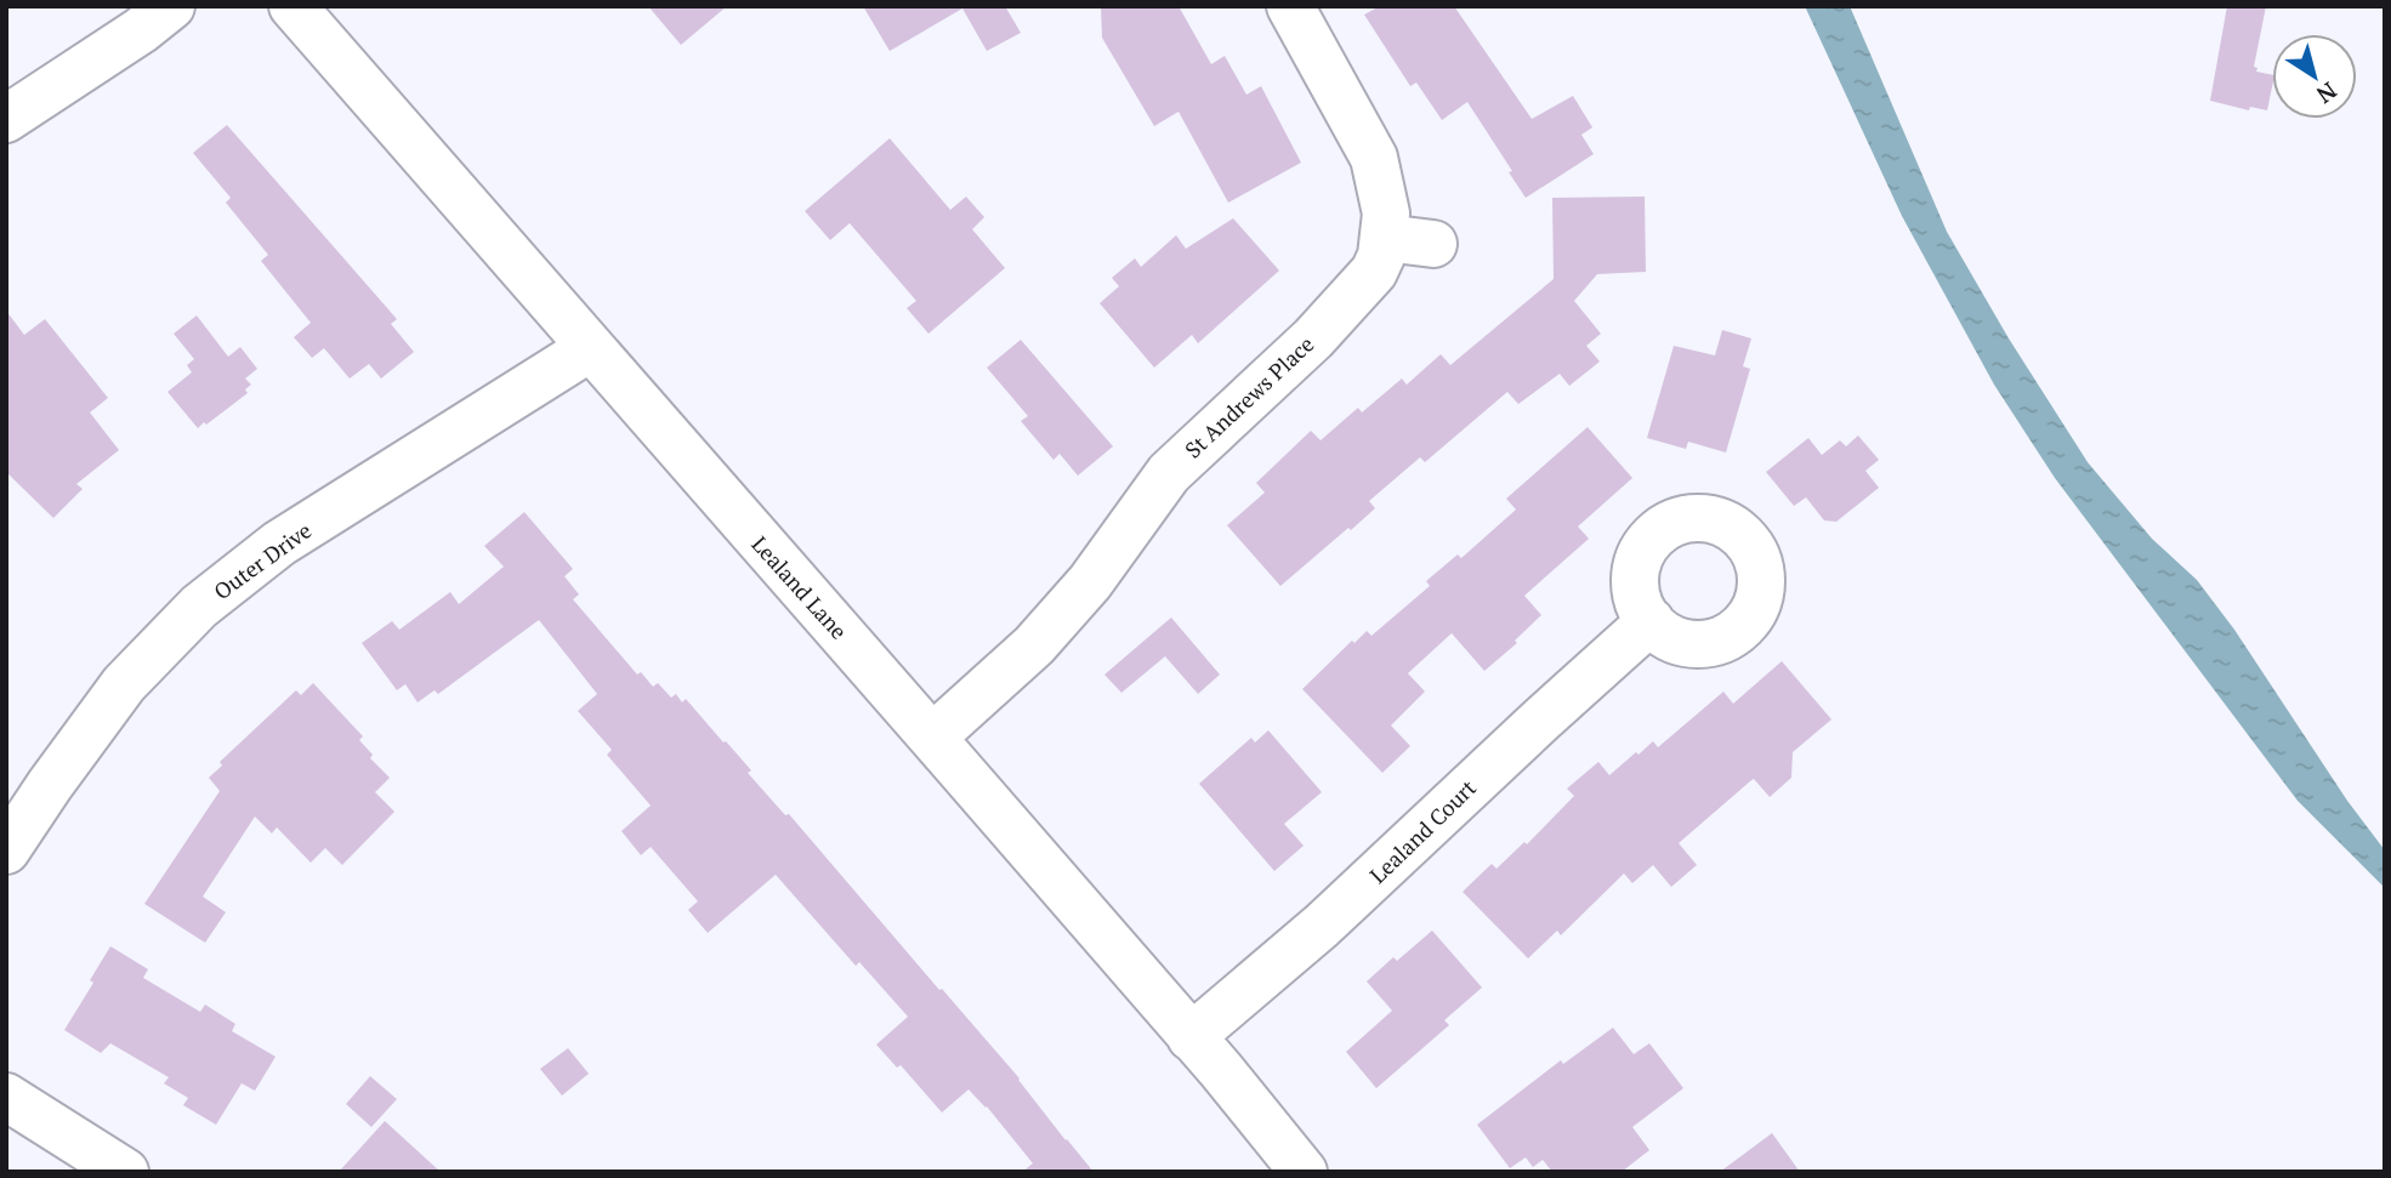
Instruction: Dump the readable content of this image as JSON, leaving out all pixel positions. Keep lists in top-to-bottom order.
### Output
{
  "streets": {
    "street": [
      "St Andrews Place",
      "Outer Drive",
      "Lealand Lane",
      "Lealand Court"
    ]
  },
  "crossings": [
    ["St Andrews Place", "Lealand Lane"],
    ["Outer Drive", "Lealand Lane"],
    ["Lealand Lane", "Lealand Court"]
  ],
  "north": "bottom right"
}
